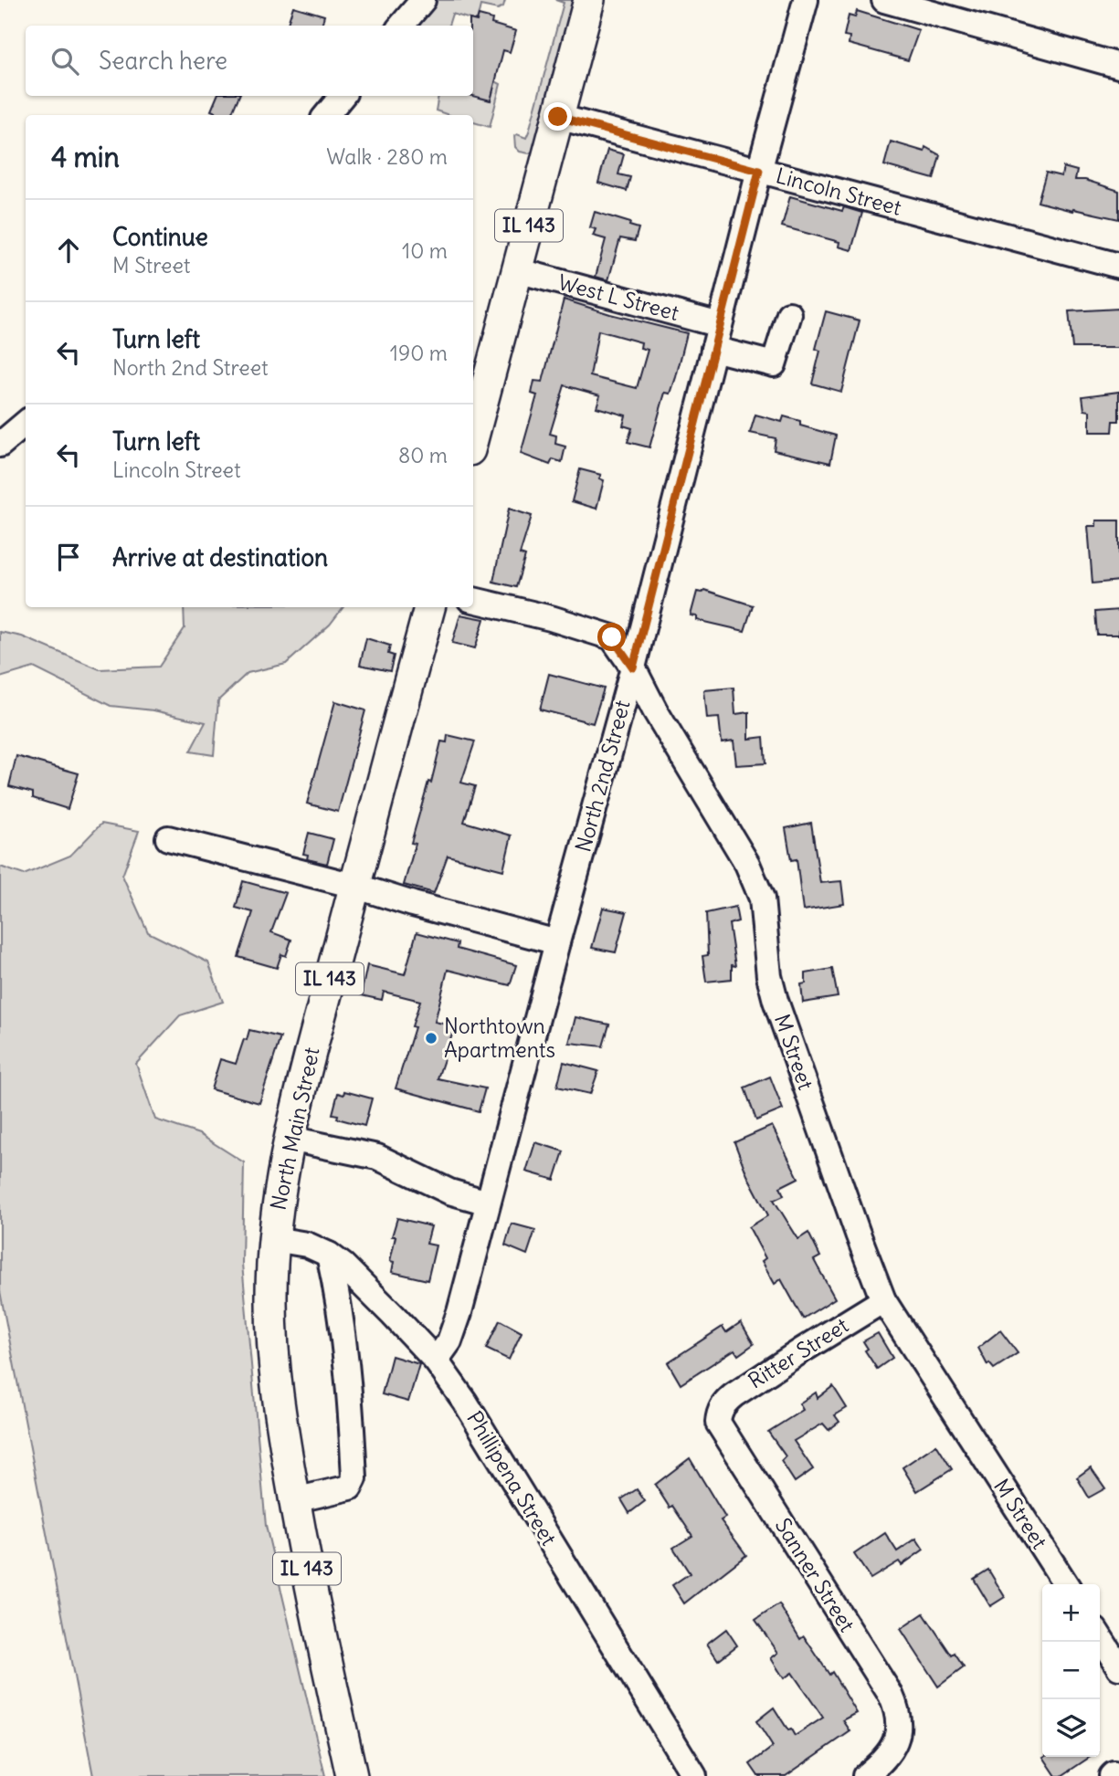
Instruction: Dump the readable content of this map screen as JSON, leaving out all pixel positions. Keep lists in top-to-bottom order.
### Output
{
  "streets": {
    "main road": ["IL 143", "North Main Street"],
    "street": [
      "Lincoln Street",
      "West L Street",
      "North 2nd Street",
      "M Street",
      "Ritter Street",
      "Phillipena Street",
      "Sanner Street"
    ]
  },
  "crossings": [
    ["Lincoln Street", "IL 143"],
    ["Lincoln Street", "North 2nd Street"],
    ["IL 143", "West L Street"],
    ["West L Street", "North 2nd Street"],
    ["North 2nd Street", "M Street"],
    ["North 2nd Street", "Phillipena Street"],
    ["M Street", "Ritter Street"],
    ["North Main Street", "Phillipena Street"],
    ["Ritter Street", "Sanner Street"]
  ],
  "places": ["Northtown Apartments"],
  "page": {
    "search": "Search here",
    "heading": ["4 min", "Walk · 280 m"],
    "list": [
      ["Continue", "M Street", "10 m"],
      ["Turn left", "North 2nd Street", "190 m"],
      ["Turn left", "Lincoln Street", "80 m"],
      "Arrive at destination"
    ],
    "map_buttons": ["+", "−"]
  }
}
